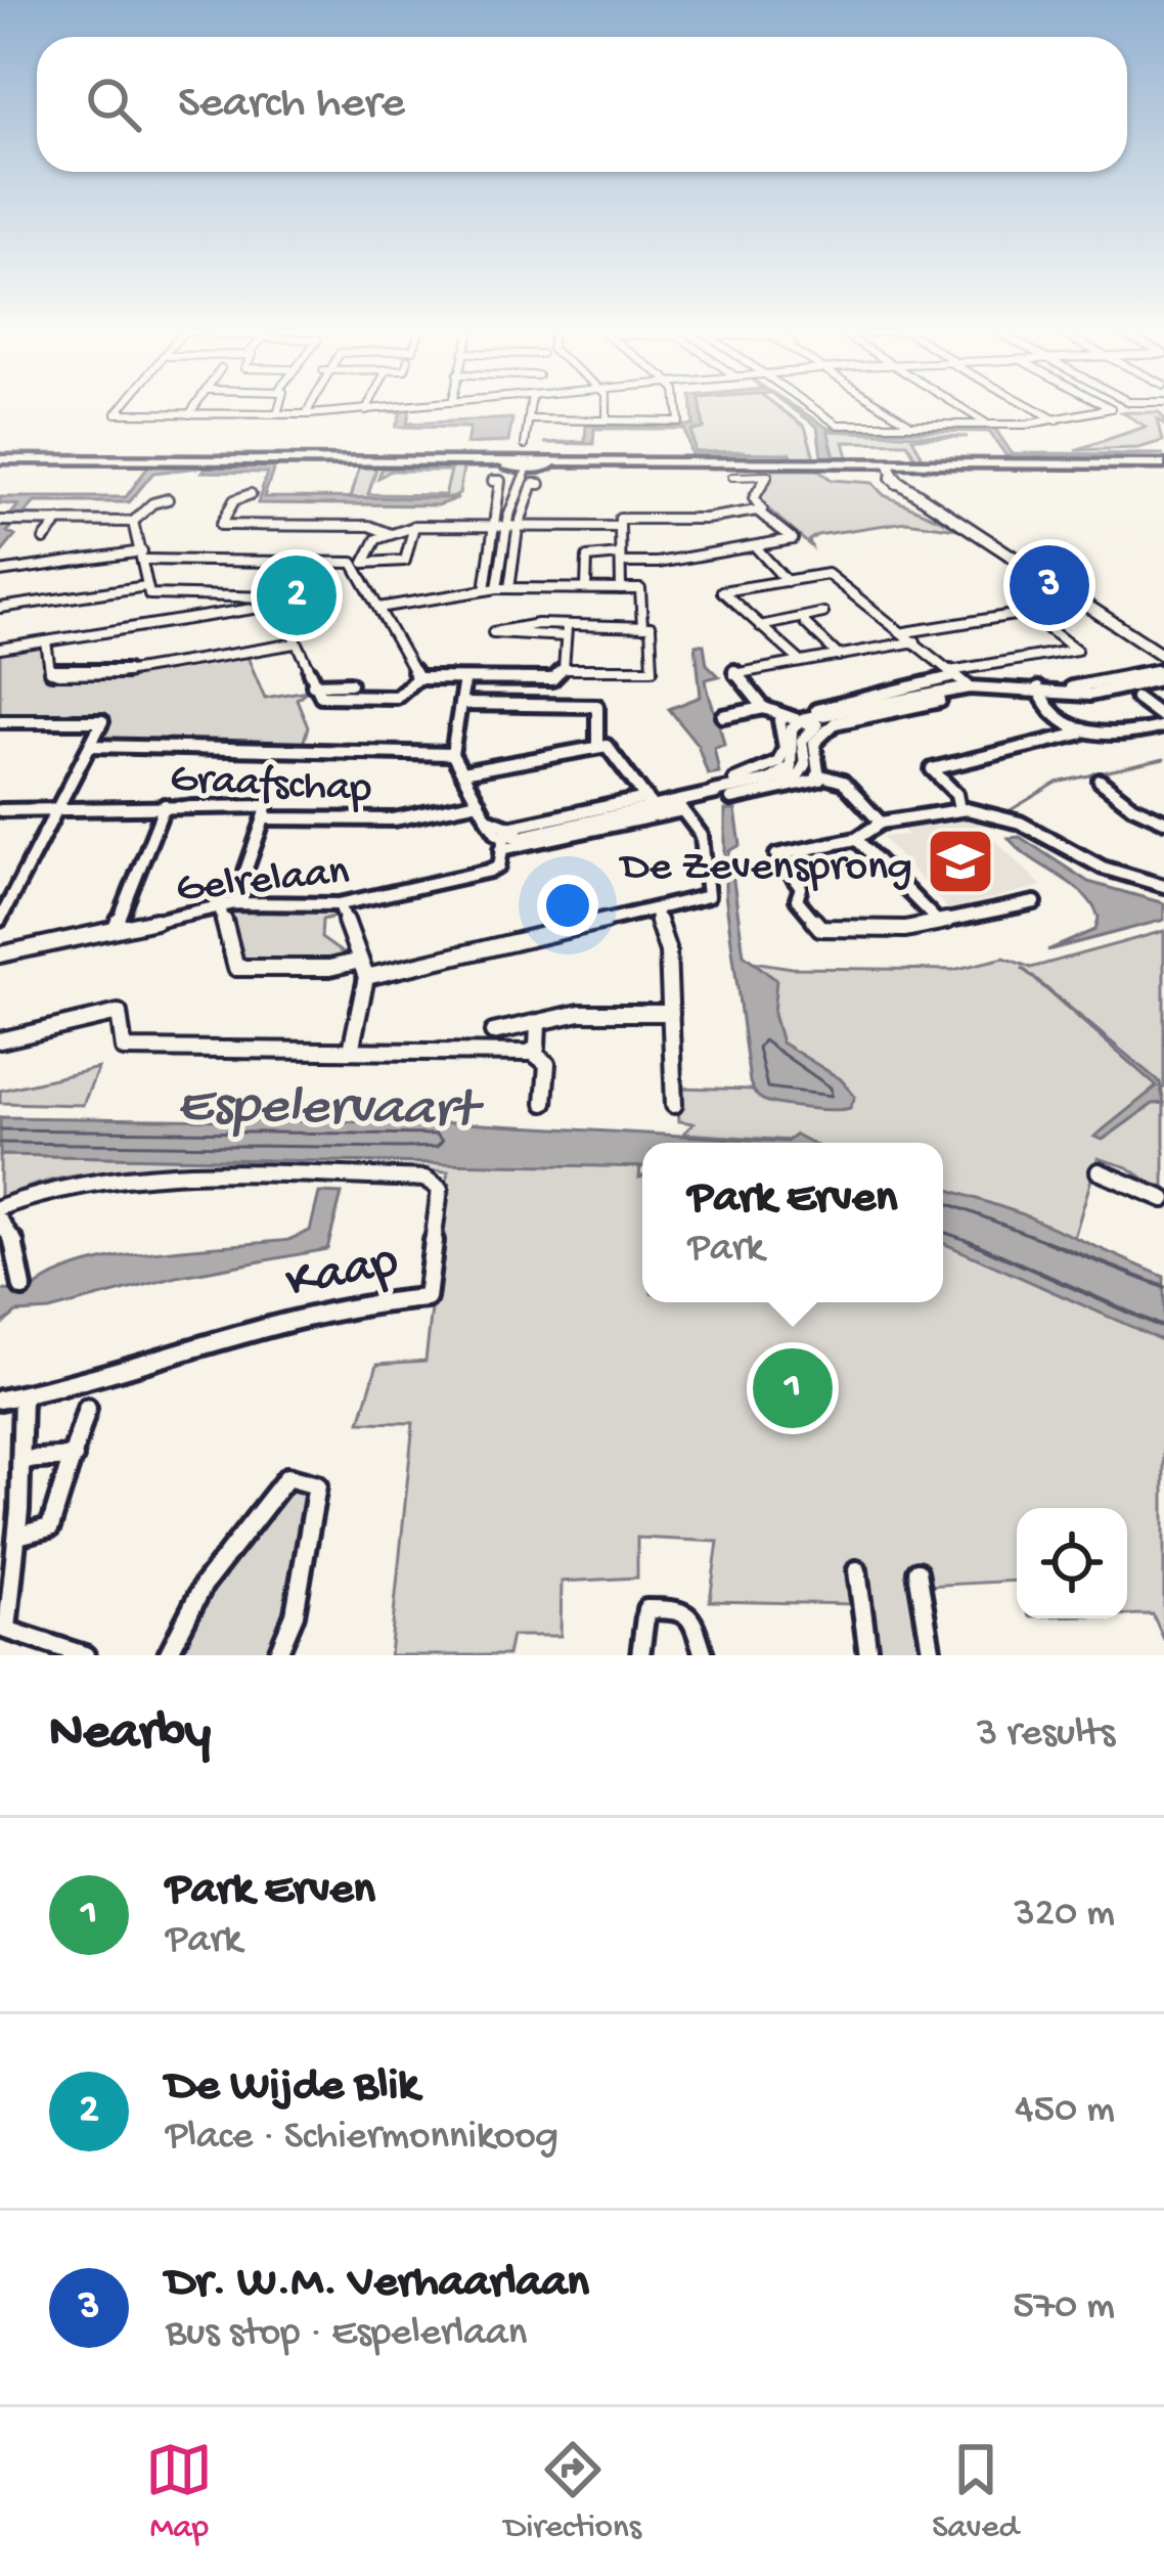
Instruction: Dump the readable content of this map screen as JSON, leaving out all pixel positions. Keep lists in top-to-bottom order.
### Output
{
  "streets": {
    "street": ["Graafschap", "Gelrelaan", "Kaap"]
  },
  "water": ["Espelervaart"],
  "places": {
    "school or university": ["De Zevensprong"]
  },
  "page": {
    "search": "Search here",
    "pins": ["3", "2", "1"],
    "popup": ["Park Erven", "Park"],
    "heading": ["Nearby", "3 results"],
    "list": [
      {
        "mark": "1",
        "name": "Park Erven",
        "note": "Park",
        "value": "320 m"
      },
      {
        "mark": "2",
        "name": "De Wijde Blik",
        "note": "Place · Schiermonnikoog",
        "value": "450 m"
      },
      {
        "mark": "3",
        "name": "Dr. W.M. Verhaarlaan",
        "note": "Bus stop · Espelerlaan",
        "value": "570 m"
      }
    ],
    "nav": ["Map", "Directions", "Saved"]
  }
}
